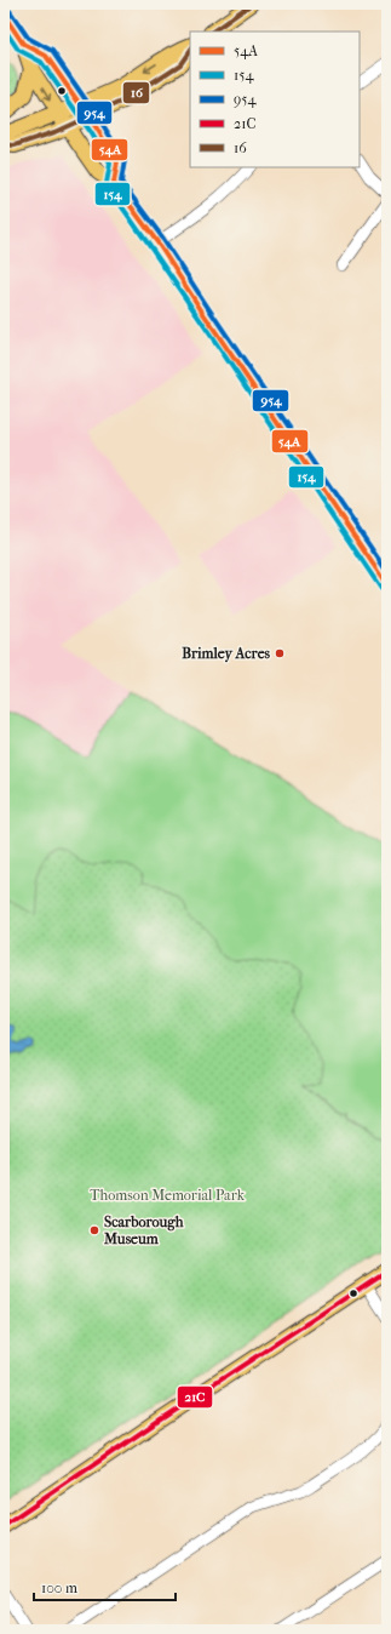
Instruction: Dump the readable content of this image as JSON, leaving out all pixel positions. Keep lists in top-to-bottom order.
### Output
{
  "parks": ["Thomson Memorial Park"],
  "places": ["Brimley Acres", "Scarborough Museum"],
  "lines": [
    "transit line 16",
    "transit line 954",
    "transit line 54A",
    "transit line 154",
    "transit line 21C"
  ],
  "legend": [
    "54A",
    "154",
    "954",
    "21C",
    "16"
  ],
  "scale_bar": "100 m"
}
